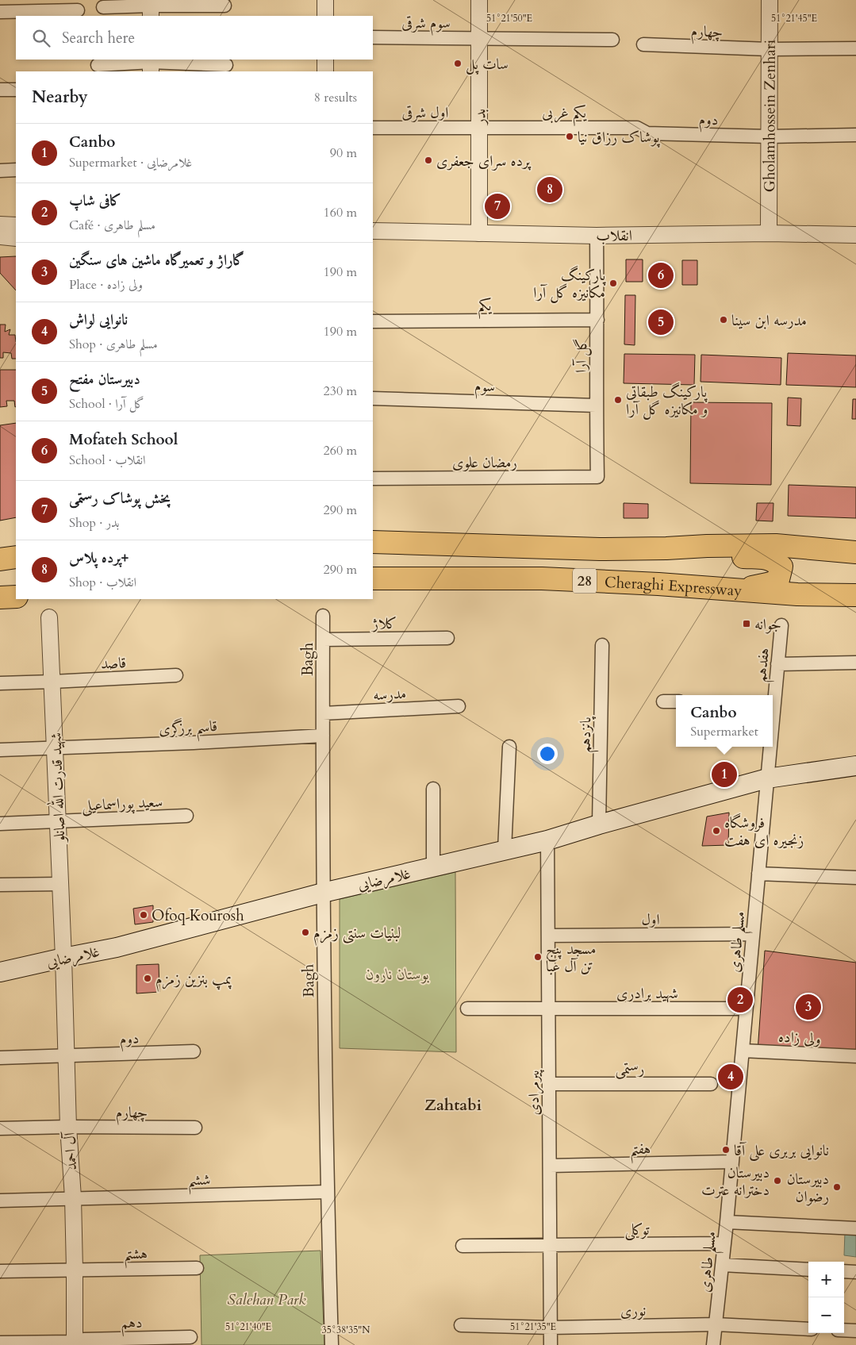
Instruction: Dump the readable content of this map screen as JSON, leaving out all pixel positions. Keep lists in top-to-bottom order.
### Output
{
  "streets": {
    "highway": ["28", "Cheraghi Expressway"],
    "main road": ["غلامرضایی"],
    "street": [
      "سوم شرقی",
      "چهارم",
      "اول شرقی",
      "یکم غربی",
      "بدر",
      "Gholamhossein Zenhari",
      "دوم",
      "انقلاب",
      "یکم",
      "گل آرا",
      "سوم",
      "رمضان علوی",
      "کلاژ",
      "Bagh",
      "قاصد",
      "هفدهم",
      "مدرسه",
      "قاسم برزگری",
      "پانزدهم",
      "شهید قدرت الله اصانلو",
      "سعید پوراسماعیلی",
      "اول",
      "مسلم طاهری",
      "شهید برادری",
      "ولی زاده",
      "رستمی",
      "پیرمرادی",
      "هفتم",
      "آل احمد",
      "ششم",
      "توکلی",
      "هشتم",
      "نوری",
      "دهم"
    ]
  },
  "crossings": [
    ["سوم شرقی", "بدر"],
    ["چهارم", "Gholamhossein Zenhari"],
    ["چهارم", "آل احمد"],
    ["اول شرقی", "یکم غربی"],
    ["اول شرقی", "بدر"],
    ["یکم غربی", "بدر"],
    ["یکم غربی", "دوم"],
    ["بدر", "انقلاب"],
    ["Gholamhossein Zenhari", "دوم"],
    ["Gholamhossein Zenhari", "انقلاب"],
    ["دوم", "آل احمد"],
    ["انقلاب", "گل آرا"],
    ["یکم", "گل آرا"],
    ["گل آرا", "سوم"],
    ["گل آرا", "رمضان علوی"],
    ["کلاژ", "Bagh"],
    ["Bagh", "مدرسه"],
    ["Bagh", "قاسم برزگری"],
    ["Bagh", "غلامرضایی"],
    ["Bagh", "ششم"],
    ["قاصد", "شهید قدرت الله اصانلو"],
    ["هفدهم", "غلامرضایی"],
    ["هفدهم", "مسلم طاهری"],
    ["قاسم برزگری", "شهید قدرت الله اصانلو"],
    ["پانزدهم", "غلامرضایی"],
    ["شهید قدرت الله اصانلو", "سعید پوراسماعیلی"],
    ["شهید قدرت الله اصانلو", "غلامرضایی"],
    ["شهید قدرت الله اصانلو", "آل احمد"],
    ["غلامرضایی", "مسلم طاهری"],
    ["غلامرضایی", "پیرمرادی"],
    ["غلامرضایی", "آل احمد"],
    ["اول", "مسلم طاهری"],
    ["اول", "پیرمرادی"],
    ["مسلم طاهری", "شهید برادری"],
    ["مسلم طاهری", "ولی زاده"],
    ["مسلم طاهری", "هفتم"],
    ["مسلم طاهری", "توکلی"],
    ["مسلم طاهری", "نوری"],
    ["شهید برادری", "پیرمرادی"],
    ["رستمی", "پیرمرادی"],
    ["پیرمرادی", "هفتم"],
    ["پیرمرادی", "توکلی"],
    ["پیرمرادی", "نوری"],
    ["آل احمد", "ششم"],
    ["آل احمد", "هشتم"],
    ["آل احمد", "دهم"]
  ],
  "districts": ["Zahtabi"],
  "parks": ["بوستان نارون", "Salehan Park"],
  "places": {
    "other": [
      "سات پل",
      "پوشاک رزاق نیا",
      "پرده سرای جعفری",
      "پارکینگ مکانیزه گل آرا",
      "مدرسه ابن سینا",
      "پارکینگ طبقاتی و مکانیزه گل آرا",
      "فروشگاه زنجیره ای هفت",
      "Ofoq Kourosh",
      "لبنیات سنتی زمزم",
      "مسجد پنج تن آل عبا",
      "پمپ بنزین زمزم",
      "نانوایی بربری علی آقا",
      "دبیرستان دخترانه عترت",
      "دبیرستان رضوان"
    ],
    "transit": ["جوانه"]
  },
  "page": {
    "search": "Search here",
    "heading": ["Nearby", "8 results"],
    "list": [
      {
        "mark": "1",
        "name": "Canbo",
        "note": "Supermarket · غلامرضایی",
        "value": "90 m"
      },
      {
        "mark": "2",
        "name": "کافی شاپ",
        "note": "Café · مسلم طاهری",
        "value": "160 m"
      },
      {
        "mark": "3",
        "name": "گاراژ و تعمیرگاه ماشین های سنگین",
        "note": "Place · ولی زاده",
        "value": "190 m"
      },
      {
        "mark": "4",
        "name": "نانوایی لواش",
        "note": "Shop · مسلم طاهری",
        "value": "190 m"
      },
      {
        "mark": "5",
        "name": "دبیرستان مفتح",
        "note": "School · گل آرا",
        "value": "230 m"
      },
      {
        "mark": "6",
        "name": "Mofateh School",
        "note": "School · انقلاب",
        "value": "260 m"
      },
      {
        "mark": "7",
        "name": "پخش پوشاک رستمی",
        "note": "Shop · بدر",
        "value": "290 m"
      },
      {
        "mark": "8",
        "name": "پرده پلاس+",
        "note": "Shop · انقلاب",
        "value": "290 m"
      }
    ],
    "pins": [
      "8",
      "7",
      "6",
      "5",
      "1",
      "2",
      "3",
      "4"
    ],
    "popup": ["Canbo", "Supermarket"],
    "map_buttons": ["+", "−"]
  },
  "coordinates": [
    "51°21'50\"E",
    "51°21'45\"E",
    "51°21'40\"E",
    "51°21'35\"E",
    "35°38'35\"N"
  ]
}
